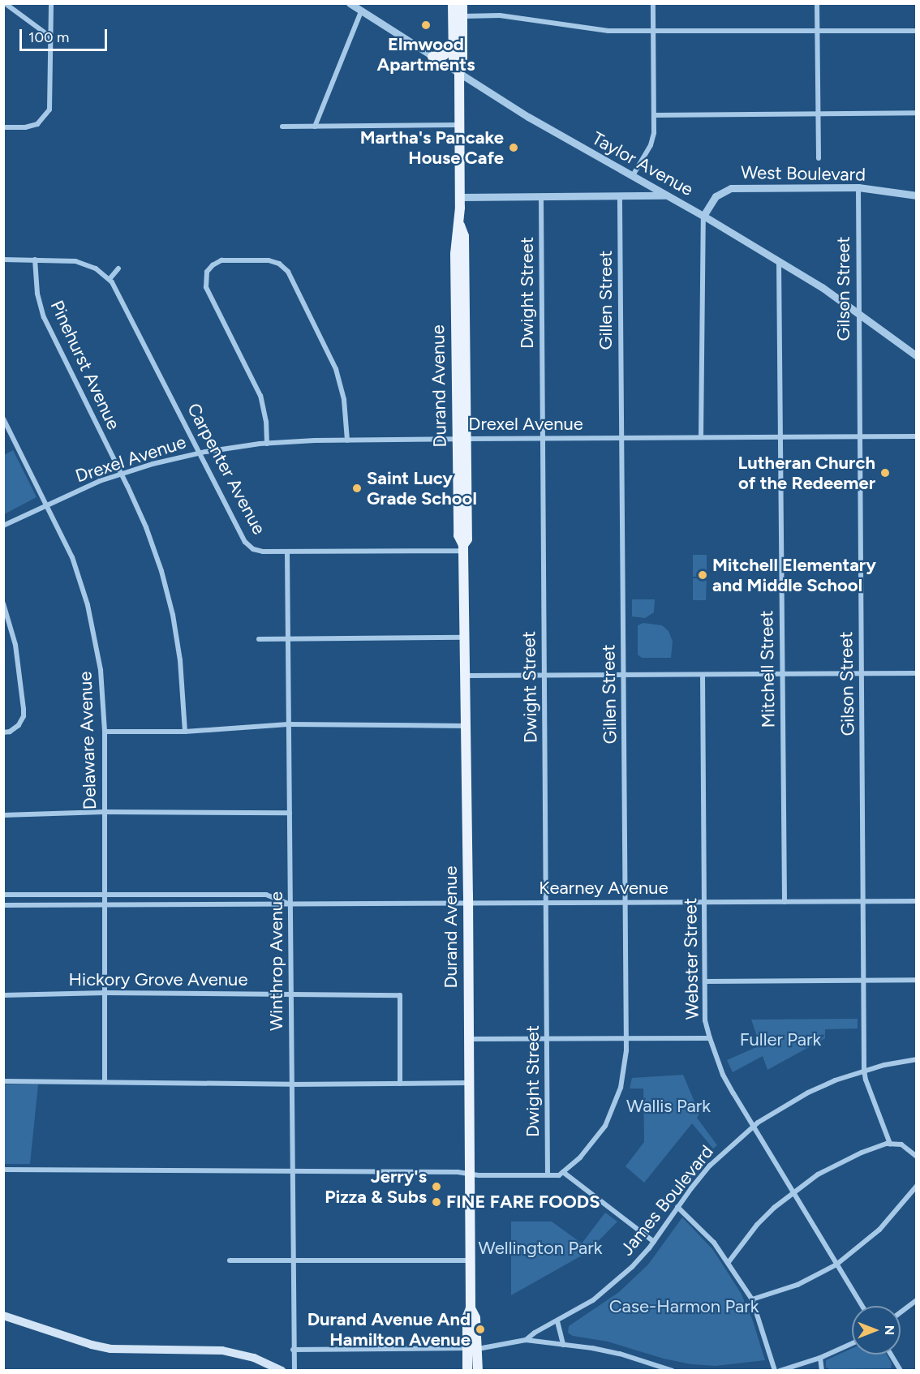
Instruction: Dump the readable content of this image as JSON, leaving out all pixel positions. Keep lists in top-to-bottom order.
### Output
{
  "streets": {
    "main road": ["Durand Avenue"],
    "street": [
      "Taylor Avenue",
      "West Boulevard",
      "Gilson Street",
      "Dwight Street",
      "Gillen Street",
      "Pinehurst Avenue",
      "Drexel Avenue",
      "Carpenter Avenue",
      "Mitchell Street",
      "Delaware Avenue",
      "Kearney Avenue",
      "Webster Street",
      "Winthrop Avenue",
      "Hickory Grove Avenue",
      "James Boulevard"
    ]
  },
  "crossings": [
    ["Taylor Avenue", "West Boulevard"],
    ["Taylor Avenue", "Gilson Street"],
    ["Taylor Avenue", "Durand Avenue"],
    ["Taylor Avenue", "Mitchell Street"],
    ["West Boulevard", "Gilson Street"],
    ["Gilson Street", "Drexel Avenue"],
    ["Gilson Street", "Kearney Avenue"],
    ["Gilson Street", "James Boulevard"],
    ["Dwight Street", "Drexel Avenue"],
    ["Dwight Street", "Kearney Avenue"],
    ["Gillen Street", "Drexel Avenue"],
    ["Gillen Street", "Kearney Avenue"],
    ["Pinehurst Avenue", "Drexel Avenue"],
    ["Pinehurst Avenue", "Carpenter Avenue"],
    ["Durand Avenue", "Drexel Avenue"],
    ["Durand Avenue", "Carpenter Avenue"],
    ["Durand Avenue", "Kearney Avenue"],
    ["Drexel Avenue", "Carpenter Avenue"],
    ["Drexel Avenue", "Mitchell Street"],
    ["Drexel Avenue", "Delaware Avenue"],
    ["Carpenter Avenue", "Winthrop Avenue"],
    ["Mitchell Street", "Kearney Avenue"],
    ["Delaware Avenue", "Kearney Avenue"],
    ["Delaware Avenue", "Hickory Grove Avenue"],
    ["Kearney Avenue", "Webster Street"],
    ["Kearney Avenue", "Winthrop Avenue"],
    ["Webster Street", "James Boulevard"],
    ["Winthrop Avenue", "Hickory Grove Avenue"]
  ],
  "parks": [
    "Fuller Park",
    "Wallis Park",
    "Wellington Park",
    "Case-Harmon Park"
  ],
  "places": [
    "Elmwood Apartments",
    "Martha's Pancake House Cafe",
    "Lutheran Church of the Redeemer",
    "Saint Lucy Grade School",
    "Mitchell Elementary and Middle School",
    "Jerry's Pizza & Subs",
    "FINE FARE FOODS",
    "Durand Avenue And Hamilton Avenue"
  ],
  "scale_bar": "100 m",
  "north": "right"
}
